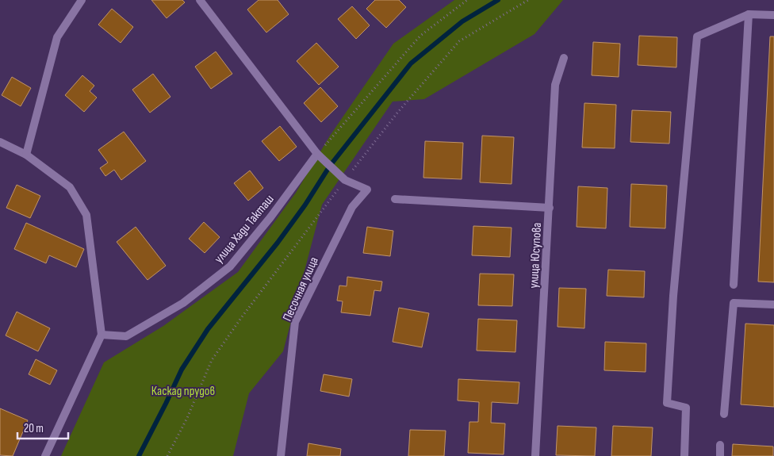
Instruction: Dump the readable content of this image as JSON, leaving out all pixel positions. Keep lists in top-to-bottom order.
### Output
{
  "streets": {
    "street": ["улица Хади Такташ", "улица Юсупова", "Песочная улица"]
  },
  "parks": ["Каскад прудов"],
  "scale_bar": "20 m"
}
